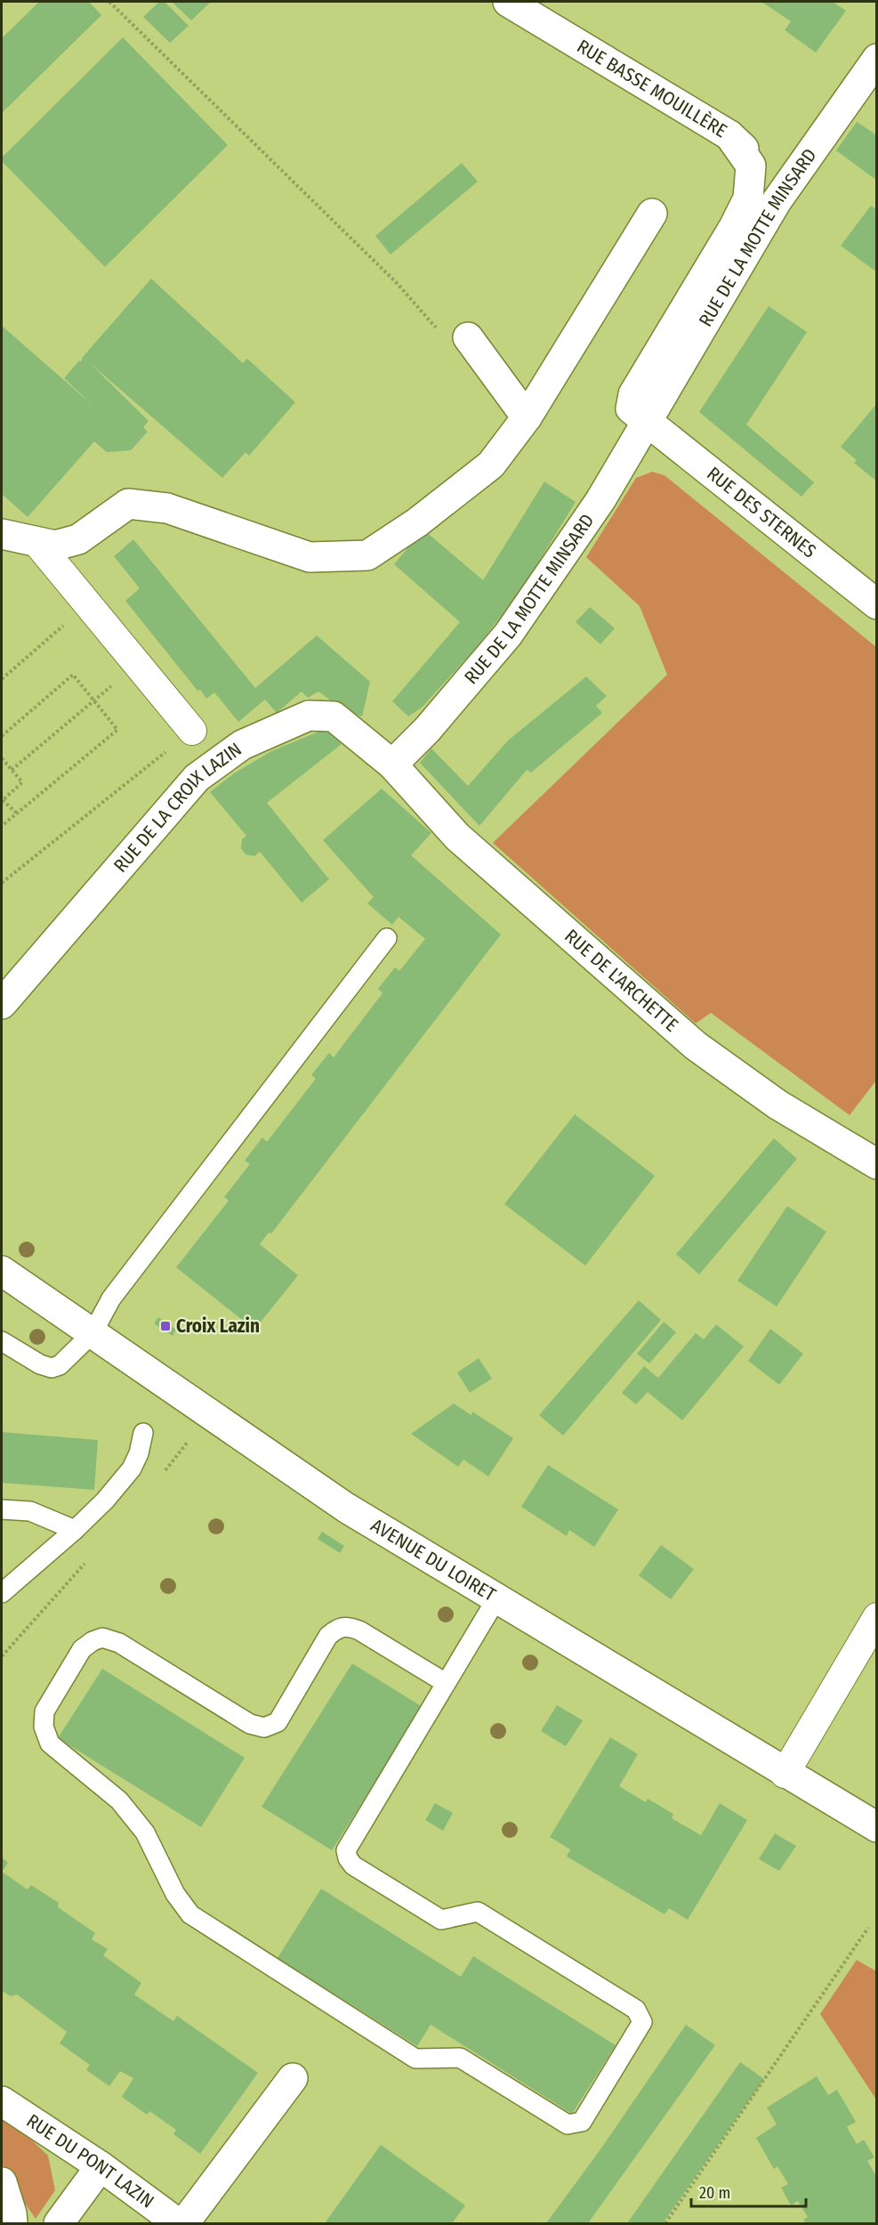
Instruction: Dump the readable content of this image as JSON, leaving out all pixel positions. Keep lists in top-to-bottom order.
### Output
{
  "streets": {
    "street": [
      "RUE BASSE MOUILLÈRE",
      "RUE DE LA MOTTE MINSARD",
      "RUE DES STERNES",
      "RUE DE LA CROIX LAZIN",
      "RUE DE L'ARCHETTE",
      "AVENUE DU LOIRET",
      "RUE DU PONT LAZIN"
    ]
  },
  "crossings": [
    ["RUE BASSE MOUILLÈRE", "RUE DE LA MOTTE MINSARD"],
    ["RUE DE LA MOTTE MINSARD", "RUE DES STERNES"],
    ["RUE DE LA MOTTE MINSARD", "RUE DE LA CROIX LAZIN"],
    ["RUE DE LA MOTTE MINSARD", "RUE DE L'ARCHETTE"],
    ["RUE DE LA CROIX LAZIN", "RUE DE L'ARCHETTE"]
  ],
  "places": {
    "transit": ["Croix Lazin"]
  },
  "scale_bar": "20 m"
}
